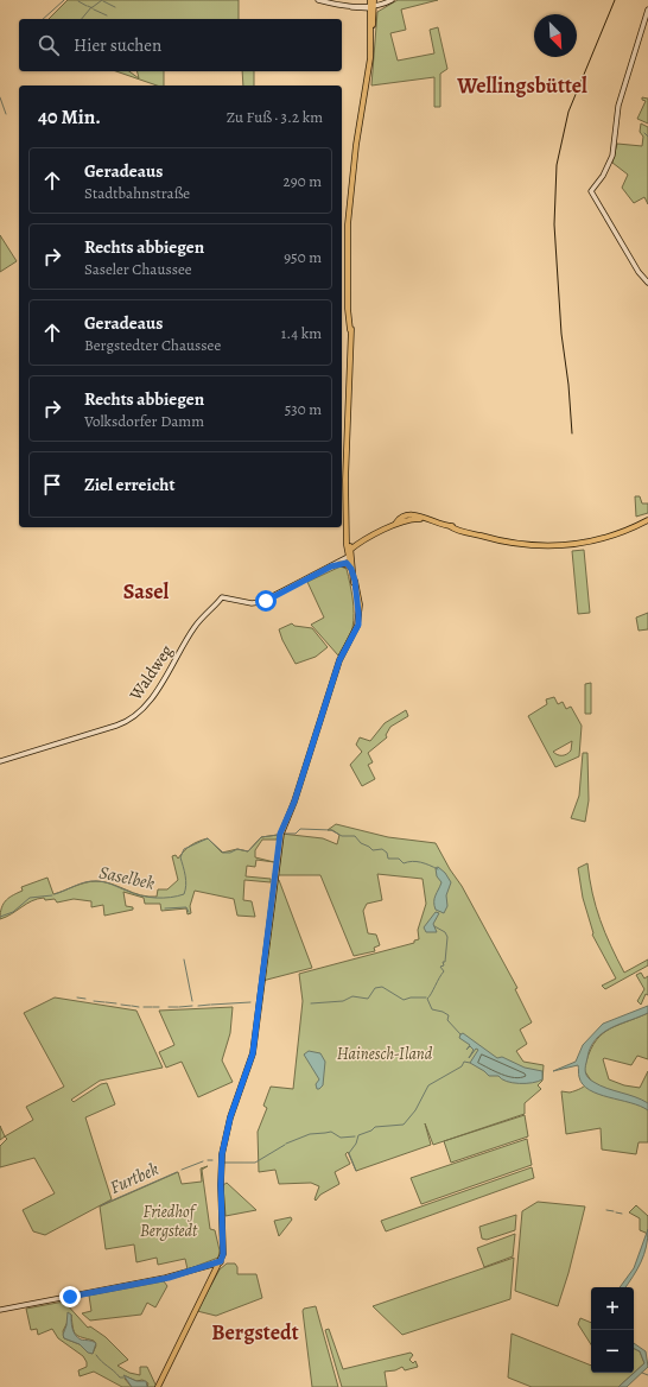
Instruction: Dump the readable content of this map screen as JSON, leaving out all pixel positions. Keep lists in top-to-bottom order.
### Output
{
  "streets": {
    "main road": ["Waldweg"]
  },
  "districts": ["Wellingsbüttel", "Sasel", "Bergstedt"],
  "water": ["Saselbek", "Furtbek"],
  "parks": ["Hainesch-Iland", "Friedhof Bergstedt"],
  "north": "bottom right",
  "page": {
    "search": "Hier suchen",
    "heading": ["40 Min.", "Zu Fuß · 3.2 km"],
    "list": [
      ["Geradeaus", "Stadtbahnstraße", "290 m"],
      ["Rechts abbiegen", "Saseler Chaussee", "950 m"],
      ["Geradeaus", "Bergstedter Chaussee", "1.4 km"],
      ["Rechts abbiegen", "Volksdorfer Damm", "530 m"],
      "Ziel erreicht"
    ],
    "map_buttons": ["+", "−"]
  }
}
